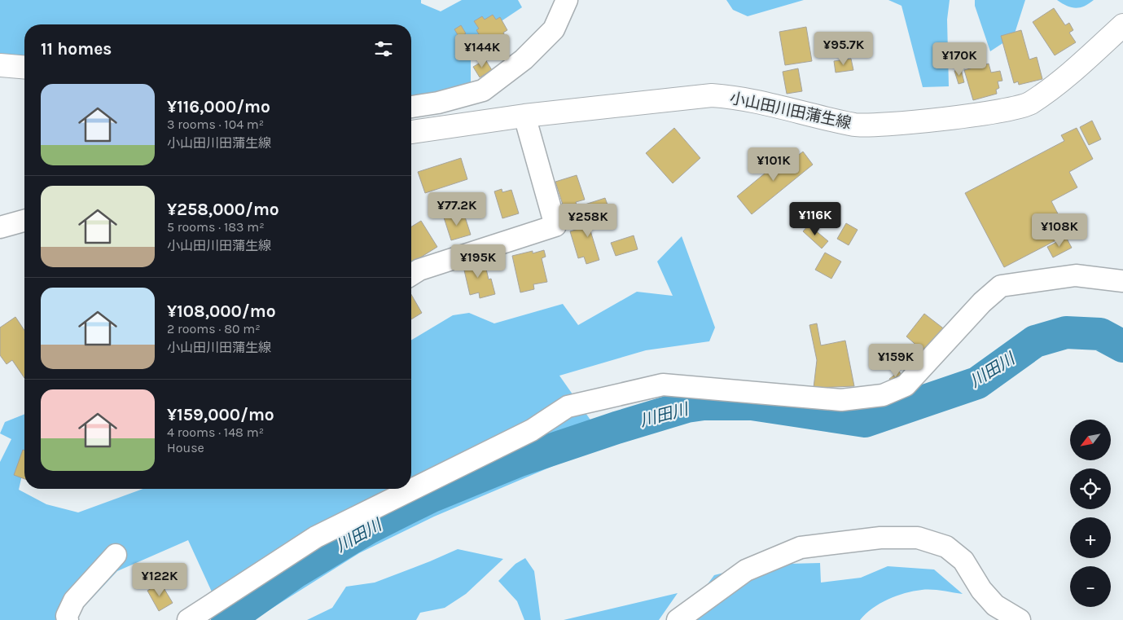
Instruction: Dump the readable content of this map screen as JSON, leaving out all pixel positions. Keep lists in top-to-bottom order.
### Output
{
  "streets": {
    "main road": ["小山田川田蒲生線"]
  },
  "water": ["川田川"],
  "north": "bottom left",
  "page": {
    "heading": "11 homes",
    "price": [
      "¥95.7K",
      "¥144K",
      "¥170K",
      "¥101K",
      "¥77.2K",
      "¥116K",
      "¥258K",
      "¥108K",
      "¥195K",
      "¥159K",
      "¥122K"
    ],
    "list": [
      {
        "name": "¥116,000/mo",
        "note": "3 rooms · 104 m² · 小山田川田蒲生線"
      },
      {
        "name": "¥258,000/mo",
        "note": "5 rooms · 183 m² · 小山田川田蒲生線"
      },
      {
        "name": "¥108,000/mo",
        "note": "2 rooms · 80 m² · 小山田川田蒲生線"
      },
      {
        "name": "¥159,000/mo",
        "note": "4 rooms · 148 m² · House"
      }
    ],
    "map_buttons": ["+", "−"]
  }
}
